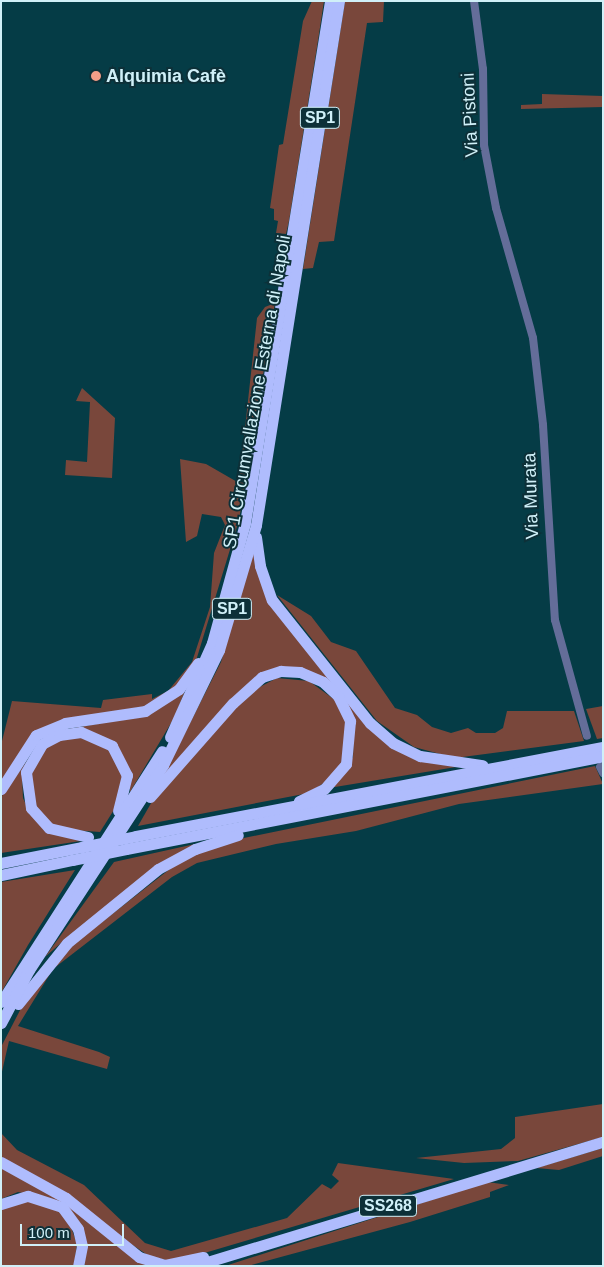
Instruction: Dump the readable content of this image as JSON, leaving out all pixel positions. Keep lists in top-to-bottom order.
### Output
{
  "streets": {
    "highway": ["SP1", "SP1 Circumvallazione Esterna di Napoli", "SS268"],
    "street": ["Via Pistoni", "Via Murata"]
  },
  "crossings": [
    ["Via Pistoni", "Via Murata"]
  ],
  "places": ["Alquimia Cafè"],
  "scale_bar": "100 m"
}
